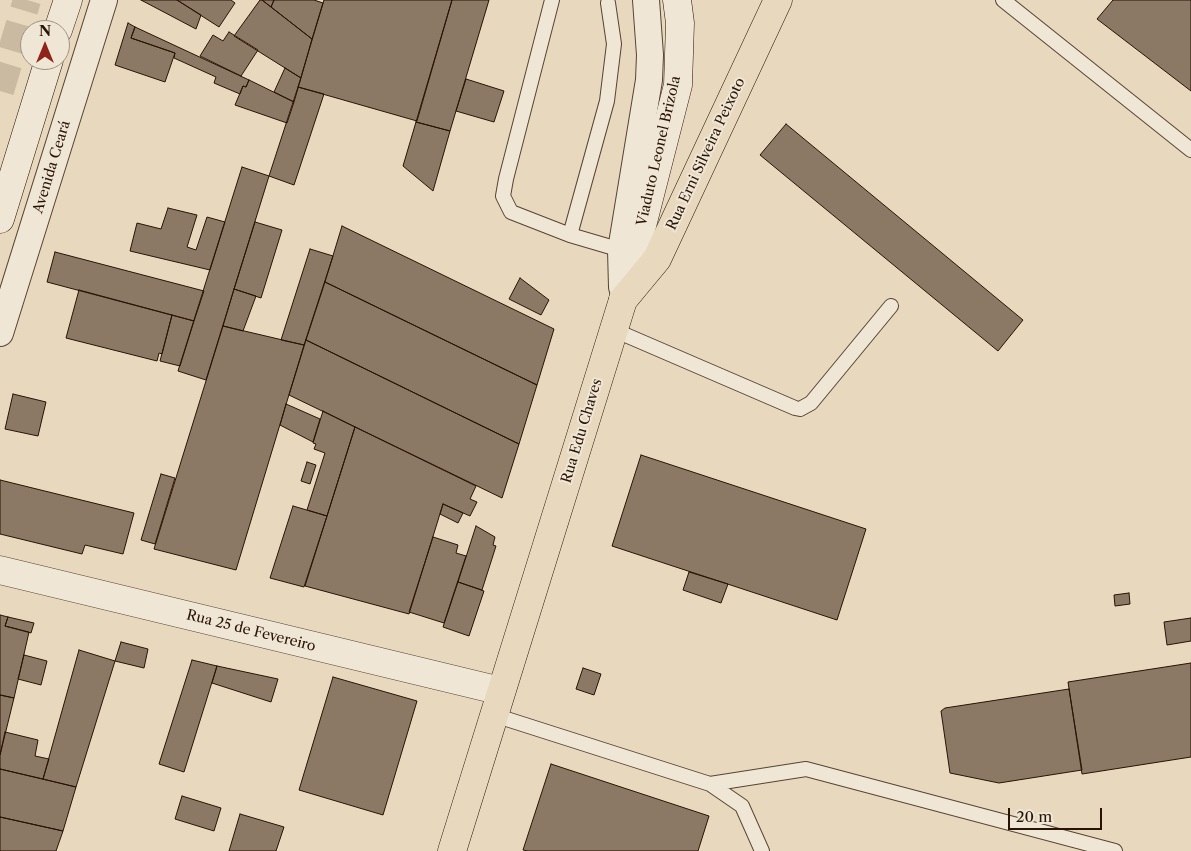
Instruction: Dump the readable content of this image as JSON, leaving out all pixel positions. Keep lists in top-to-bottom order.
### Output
{
  "streets": {
    "main road": ["Rua Erni Silveira Peixoto", "Rua Edu Chaves"],
    "street": ["Viaduto Leonel Brizola", "Avenida Ceará", "Rua 25 de Fevereiro"]
  },
  "crossings": [
    ["Viaduto Leonel Brizola", "Rua Erni Silveira Peixoto"],
    ["Viaduto Leonel Brizola", "Rua Edu Chaves"],
    ["Rua Erni Silveira Peixoto", "Rua Edu Chaves"],
    ["Rua Edu Chaves", "Rua 25 de Fevereiro"]
  ],
  "scale_bar": "20 m",
  "north": "top"
}
